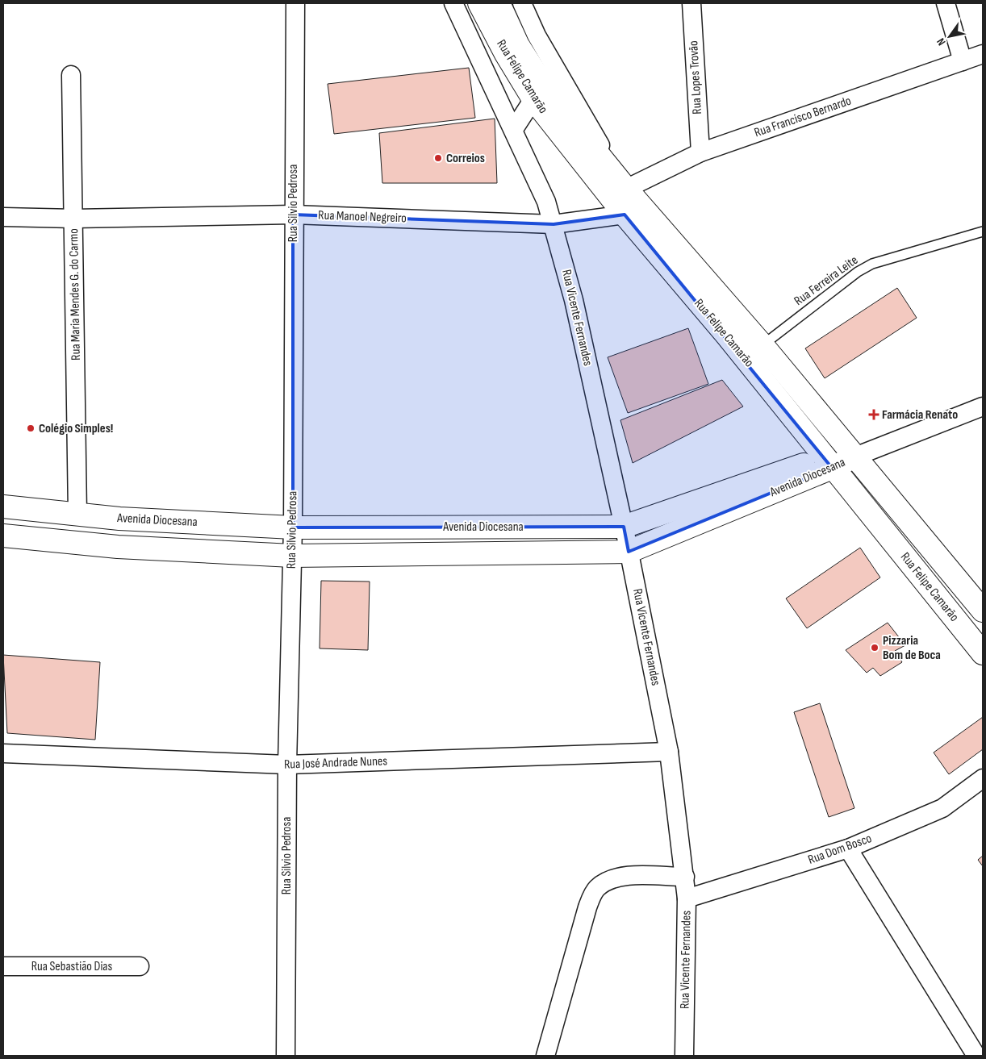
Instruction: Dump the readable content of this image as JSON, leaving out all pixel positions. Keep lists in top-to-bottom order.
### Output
{
  "streets": {
    "street": [
      "Rua Felipe Camarão",
      "Rua Lopes Trovão",
      "Rua Francisco Bernardo",
      "Rua Silvio Pedrosa",
      "Rua Manoel Negreiro",
      "Rua Maria Mendes G. do Carmo",
      "Rua Vicente Fernandes",
      "Avenida Diocesana",
      "Rua José Andrade Nunes",
      "Rua Dom Bosco",
      "Rua Sebastião Dias"
    ],
    "lane": ["Rua Ferreira Leite"]
  },
  "crossings": [
    ["Rua Felipe Camarão", "Rua Francisco Bernardo"],
    ["Rua Felipe Camarão", "Rua Manoel Negreiro"],
    ["Rua Felipe Camarão", "Rua Ferreira Leite"],
    ["Rua Felipe Camarão", "Rua Vicente Fernandes"],
    ["Rua Felipe Camarão", "Avenida Diocesana"],
    ["Rua Lopes Trovão", "Rua Francisco Bernardo"],
    ["Rua Silvio Pedrosa", "Rua Manoel Negreiro"],
    ["Rua Silvio Pedrosa", "Avenida Diocesana"],
    ["Rua Silvio Pedrosa", "Rua José Andrade Nunes"],
    ["Rua Manoel Negreiro", "Rua Maria Mendes G. do Carmo"],
    ["Rua Manoel Negreiro", "Rua Vicente Fernandes"],
    ["Rua Maria Mendes G. do Carmo", "Avenida Diocesana"],
    ["Rua Vicente Fernandes", "Avenida Diocesana"],
    ["Rua Vicente Fernandes", "Rua José Andrade Nunes"],
    ["Rua Vicente Fernandes", "Rua Dom Bosco"]
  ],
  "places": {
    "other": ["Correios", "Colégio Simples!", "Pizzaria Bom de Boca"],
    "health": ["Farmácia Renato"]
  },
  "north": "bottom left"
}
